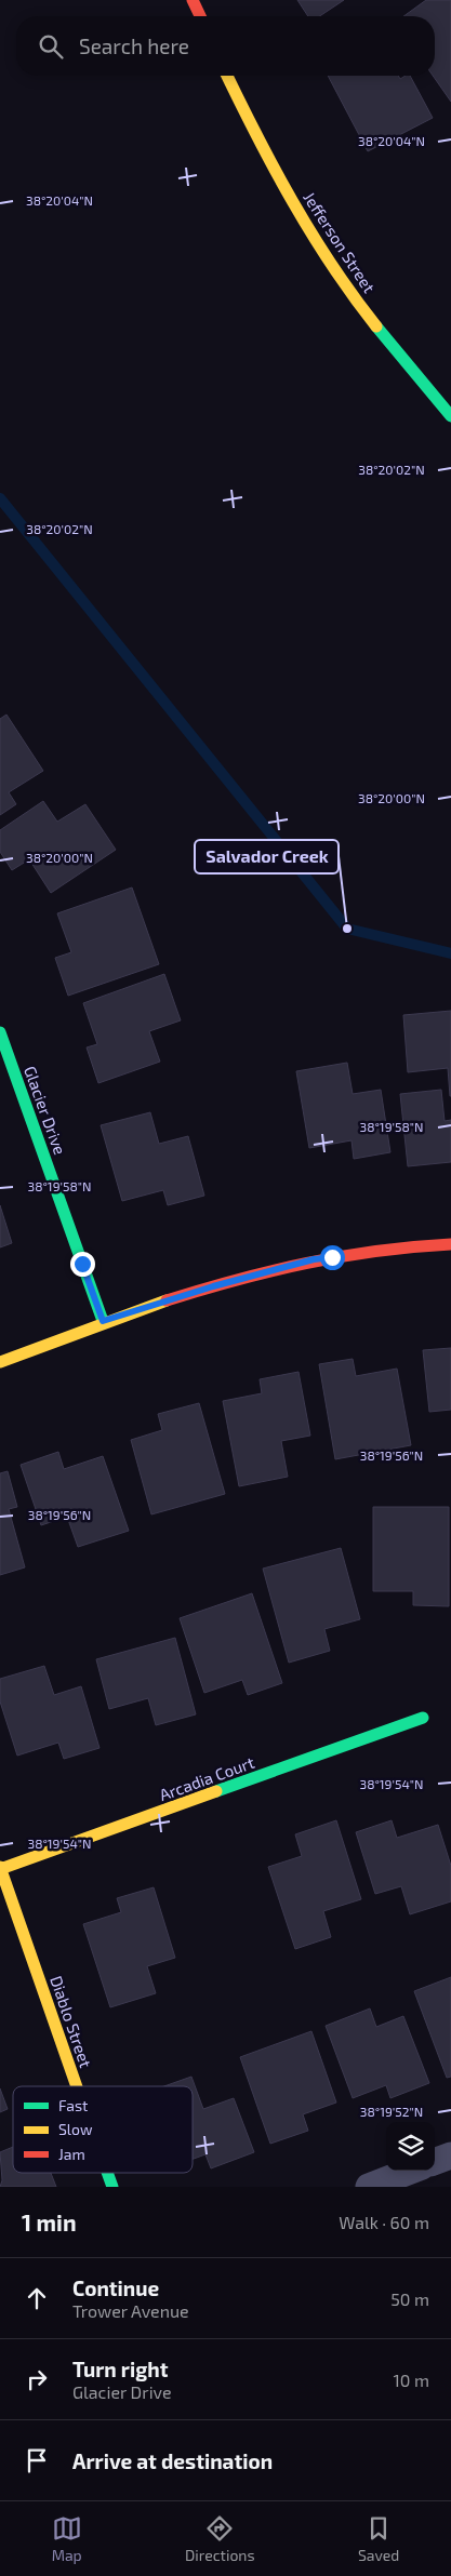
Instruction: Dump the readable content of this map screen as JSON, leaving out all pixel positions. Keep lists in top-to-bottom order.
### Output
{
  "streets": {
    "street": [
      "Jefferson Street",
      "Glacier Drive",
      "Arcadia Court",
      "Diablo Street"
    ]
  },
  "crossings": [
    ["Arcadia Court", "Diablo Street"]
  ],
  "places": ["Salvador Creek"],
  "legend": ["Fast", "Slow", "Jam"],
  "page": {
    "search": "Search here",
    "heading": ["1 min", "Walk · 60 m"],
    "list": [
      ["Continue", "Trower Avenue", "50 m"],
      ["Turn right", "Glacier Drive", "10 m"],
      "Arrive at destination"
    ],
    "nav": ["Map", "Directions", "Saved"]
  },
  "coordinates": [
    "38°20'04\"N",
    "38°20'02\"N",
    "38°20'00\"N",
    "38°19'58\"N",
    "38°19'56\"N",
    "38°19'54\"N",
    "38°19'52\"N"
  ]
}
